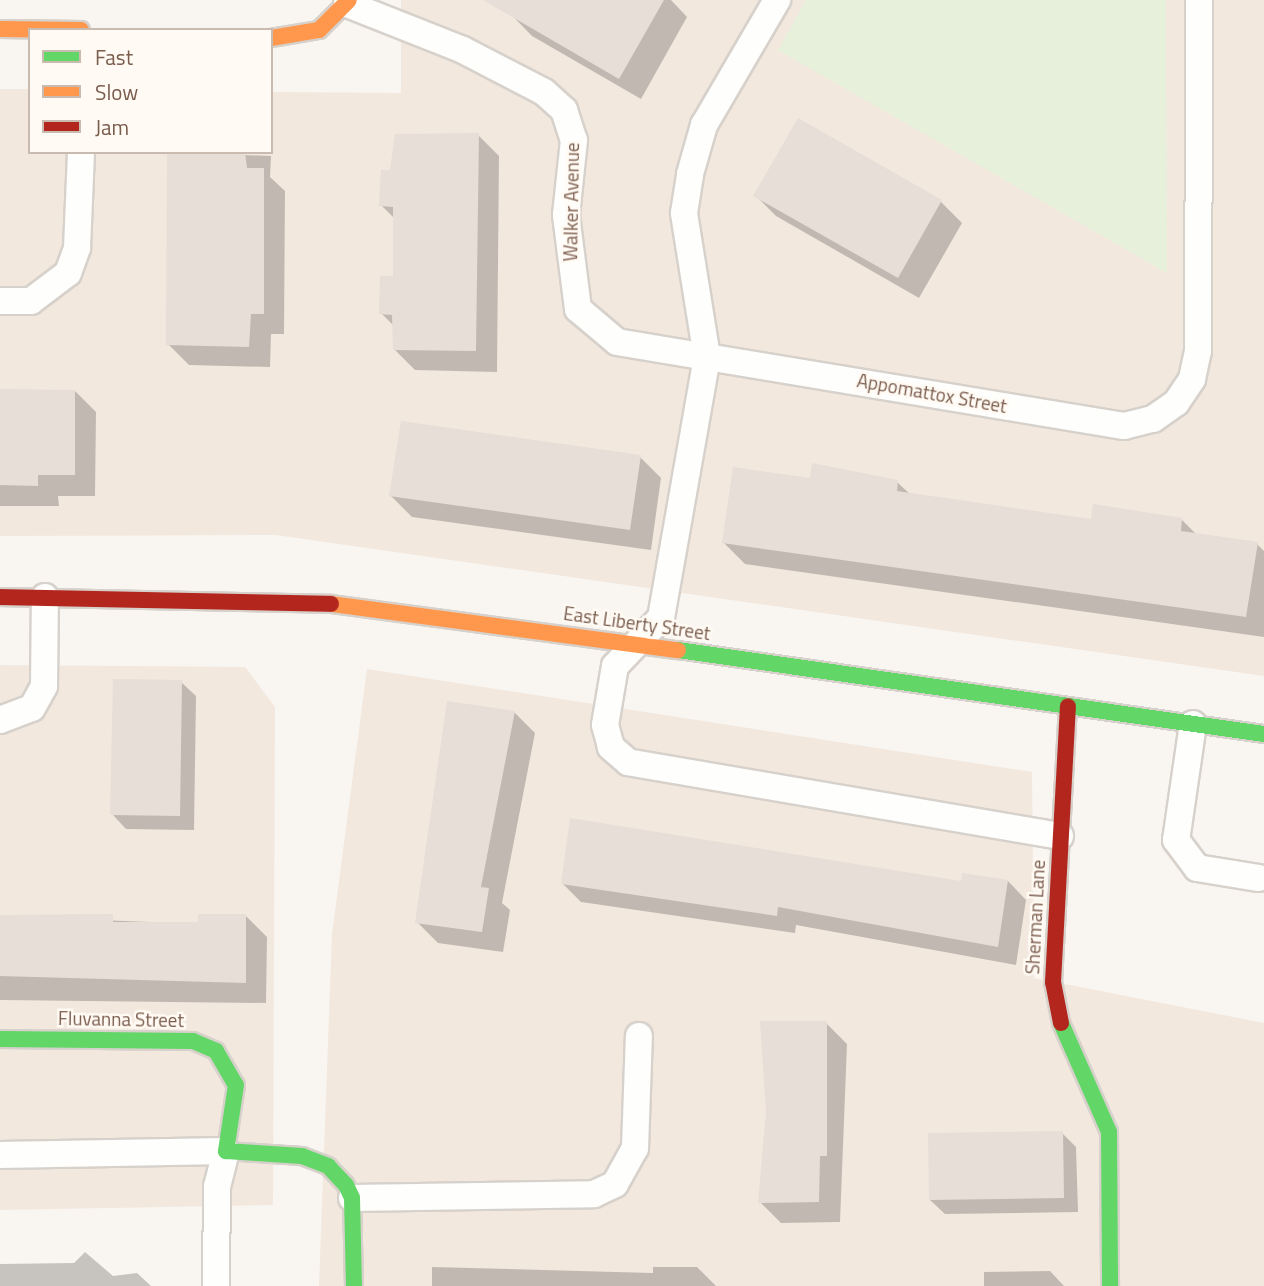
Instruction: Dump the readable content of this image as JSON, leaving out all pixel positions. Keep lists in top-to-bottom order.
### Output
{
  "streets": {
    "street": [
      "Walker Avenue",
      "East Liberty Street",
      "Sherman Lane",
      "Fluvanna Street"
    ],
    "lane": ["Appomattox Street"]
  },
  "crossings": [
    ["Walker Avenue", "Appomattox Street"],
    ["East Liberty Street", "Sherman Lane"]
  ],
  "legend": ["Fast", "Slow", "Jam"]
}
